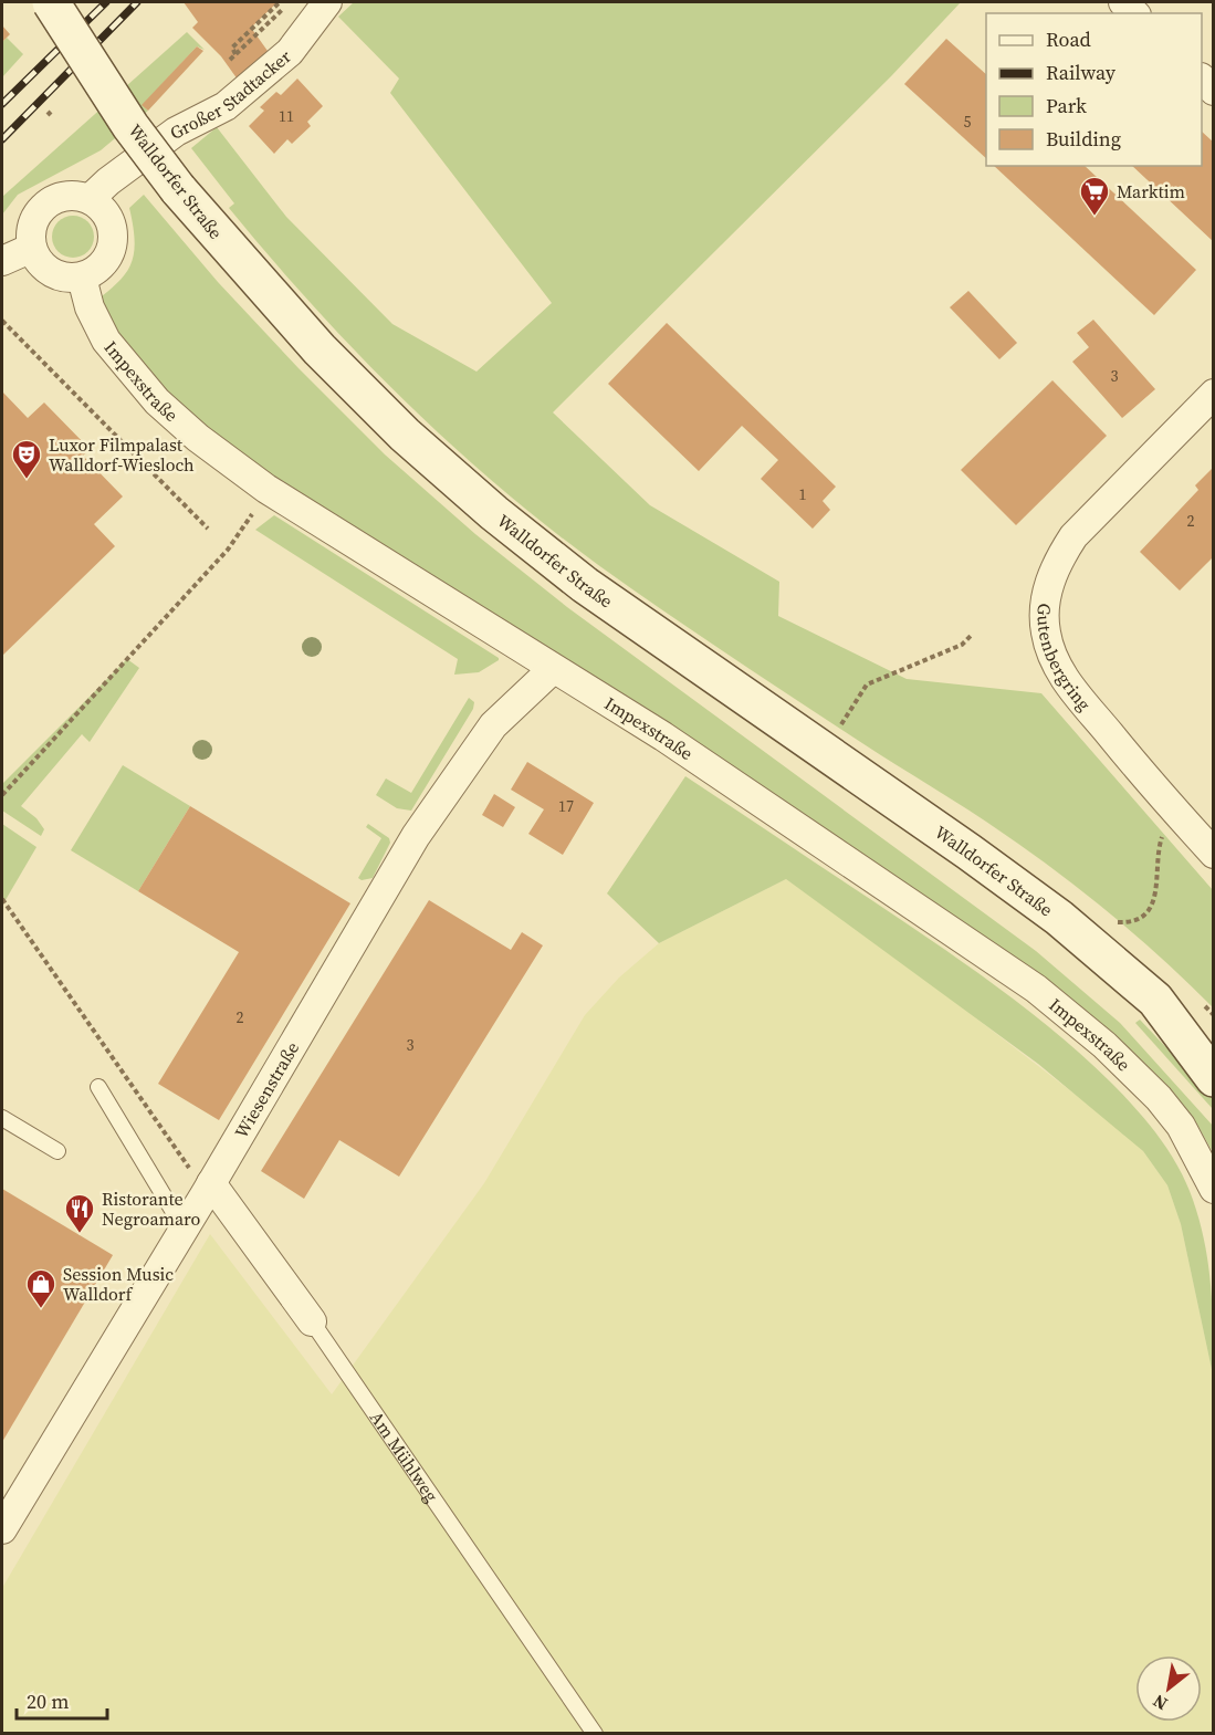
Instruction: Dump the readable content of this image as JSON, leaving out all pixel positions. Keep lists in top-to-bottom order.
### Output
{
  "streets": {
    "street": [
      "Großer Stadtacker",
      "Walldorfer Straße",
      "Impexstraße",
      "Gutenbergring",
      "Wiesenstraße",
      "Am Mühlweg"
    ]
  },
  "crossings": [
    ["Großer Stadtacker", "Impexstraße"],
    ["Impexstraße", "Wiesenstraße"],
    ["Wiesenstraße", "Am Mühlweg"]
  ],
  "places": {
    "supermarket": ["Marktim"],
    "theatre": ["Luxor Filmpalast Walldorf-Wiesloch"],
    "restaurant": ["Ristorante Negroamaro"],
    "shop": ["Session Music Walldorf"]
  },
  "house_numbers": [
    "11",
    "5",
    "3",
    "1",
    "2",
    "17",
    "2",
    "3"
  ],
  "legend": [
    "Road",
    "Railway",
    "Park",
    "Building"
  ],
  "scale_bar": "20 m",
  "north": "bottom left"
}
